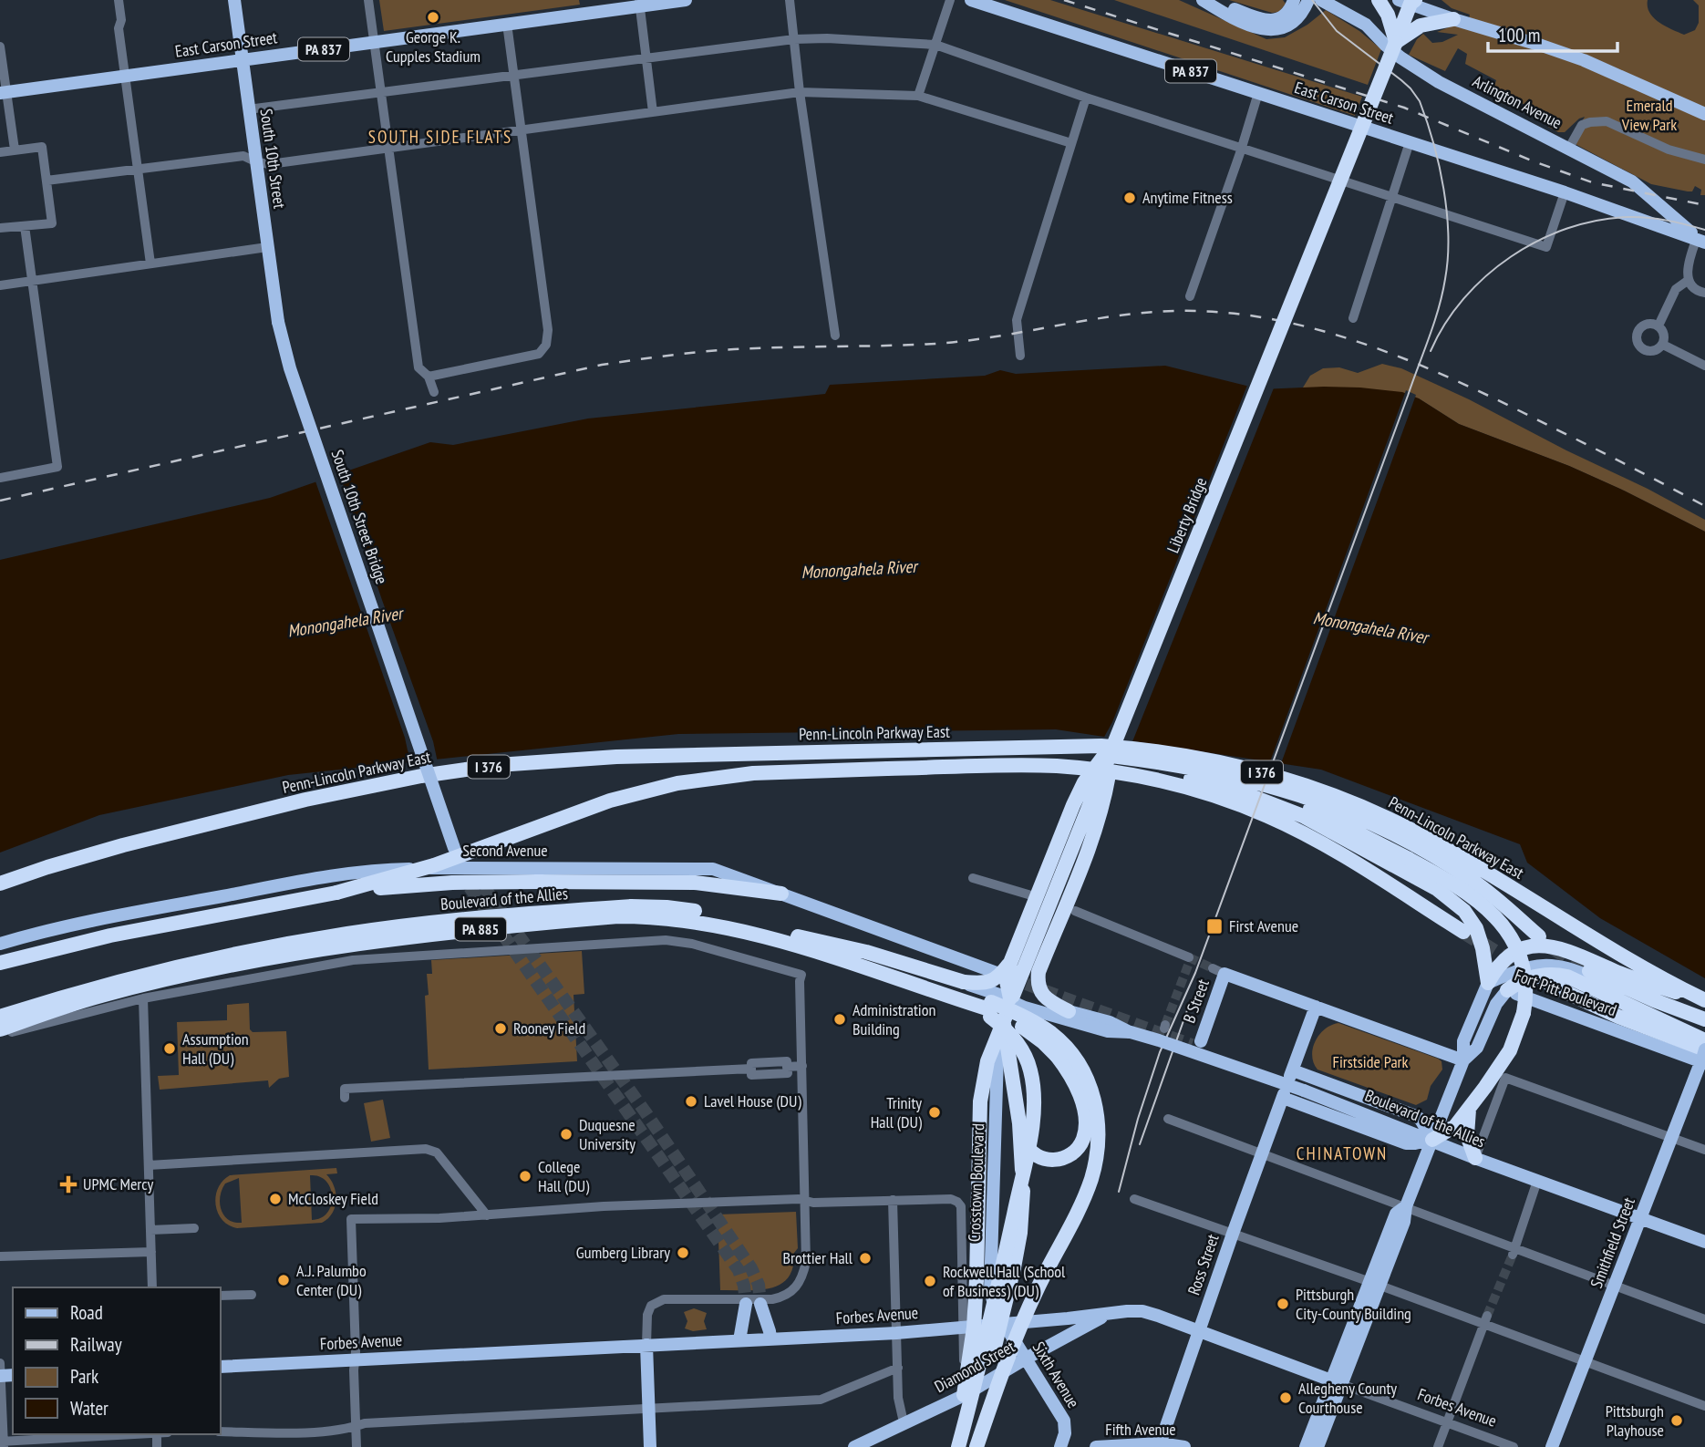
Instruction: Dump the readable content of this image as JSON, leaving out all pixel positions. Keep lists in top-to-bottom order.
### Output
{
  "streets": {
    "highway": [
      "Liberty Bridge",
      "Penn-Lincoln Parkway East",
      "I 376",
      "Boulevard of the Allies",
      "PA 885"
    ],
    "main road": [
      "East Carson Street",
      "PA 837",
      "Arlington Avenue",
      "South 10th Street",
      "South 10th Street Bridge",
      "Second Avenue",
      "Fort Pitt Boulevard",
      "B Street",
      "Crosstown Boulevard",
      "Smithfield Street",
      "Ross Street",
      "Forbes Avenue",
      "Diamond Street",
      "Sixth Avenue",
      "Fifth Avenue"
    ]
  },
  "crossings": [
    ["East Carson Street", "Arlington Avenue"],
    ["East Carson Street", "South 10th Street"],
    ["South 10th Street", "South 10th Street Bridge"],
    ["Liberty Bridge", "Boulevard of the Allies"],
    ["Liberty Bridge", "Crosstown Boulevard"],
    ["South 10th Street Bridge", "Second Avenue"],
    ["Boulevard of the Allies", "Smithfield Street"],
    ["Boulevard of the Allies", "Ross Street"],
    ["Fort Pitt Boulevard", "Smithfield Street"],
    ["Crosstown Boulevard", "Forbes Avenue"],
    ["Crosstown Boulevard", "Sixth Avenue"],
    ["Ross Street", "Forbes Avenue"],
    ["Ross Street", "Fifth Avenue"],
    ["Forbes Avenue", "Diamond Street"],
    ["Forbes Avenue", "Sixth Avenue"],
    ["Diamond Street", "Sixth Avenue"]
  ],
  "districts": ["SOUTH SIDE FLATS", "CHINATOWN"],
  "water": ["Monongahela River"],
  "parks": ["Emerald View Park", "Firstside Park"],
  "places": {
    "other": [
      "George K. Cupples Stadium",
      "Anytime Fitness",
      "Administration Building",
      "Rooney Field",
      "Assumption Hall (DU)",
      "Lavel House (DU)",
      "Trinity Hall (DU)",
      "Duquesne University",
      "College Hall (DU)",
      "McCloskey Field",
      "Gumberg Library",
      "Brottier Hall",
      "A.J. Palumbo Center (DU)",
      "Rockwell Hall (School of Business) (DU)",
      "Pittsburgh City-County Building",
      "Allegheny County Courthouse",
      "Pittsburgh Playhouse"
    ],
    "transit": ["First Avenue"],
    "health": ["UPMC Mercy"]
  },
  "legend": [
    "Road",
    "Railway",
    "Park",
    "Water"
  ],
  "scale_bar": "100 m"
}
